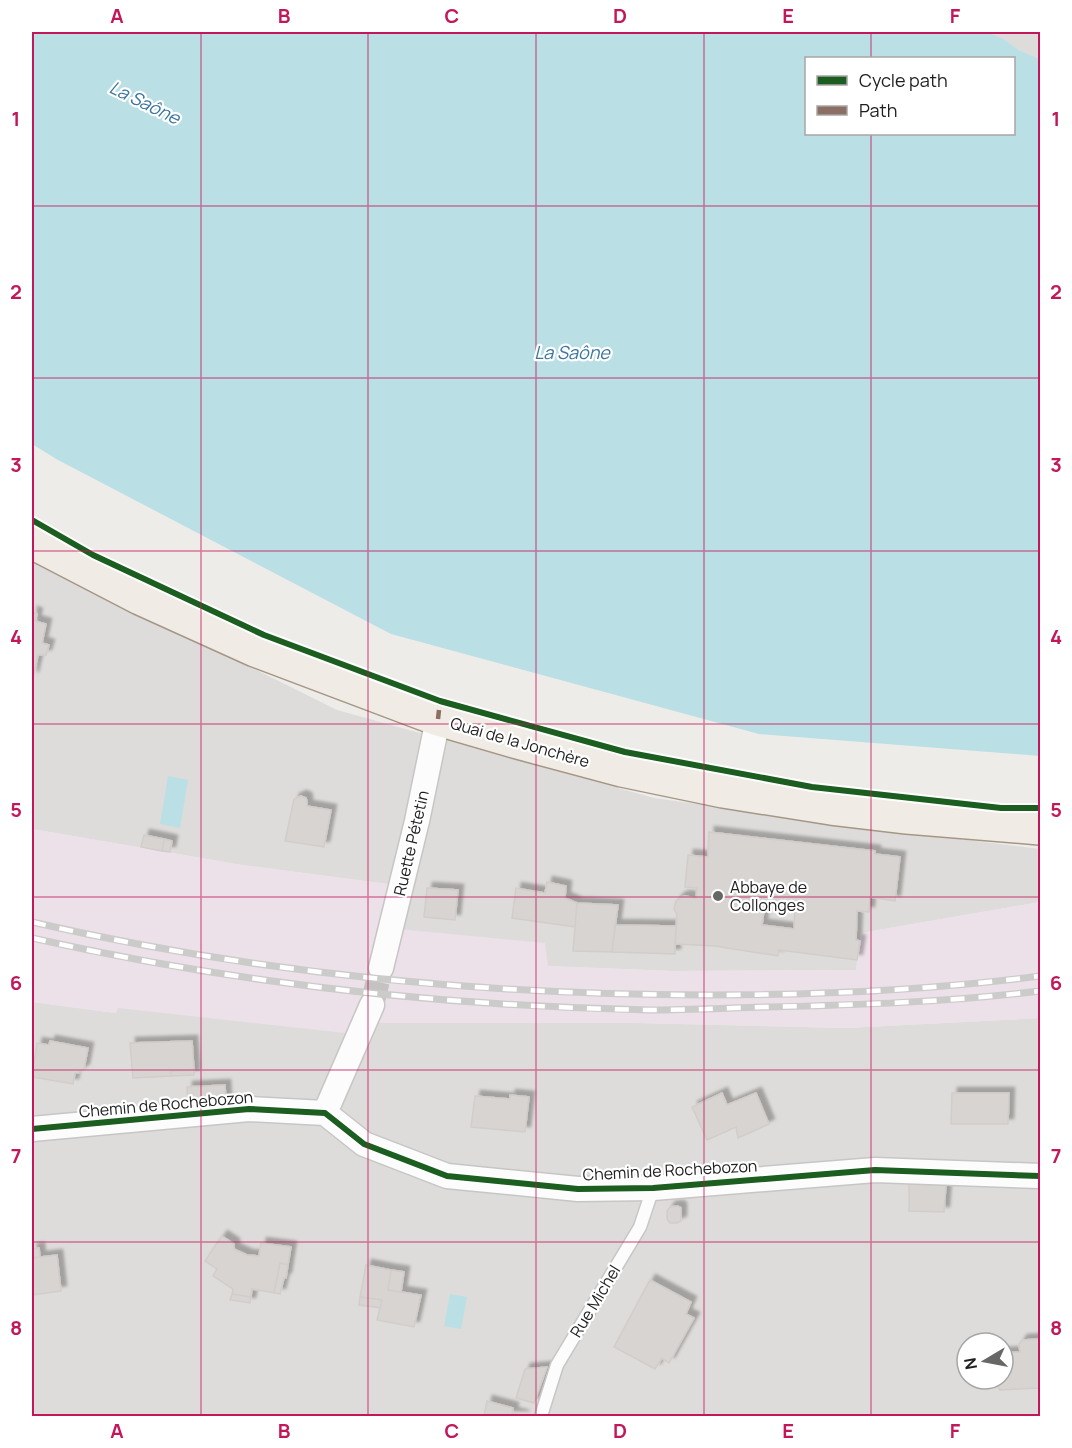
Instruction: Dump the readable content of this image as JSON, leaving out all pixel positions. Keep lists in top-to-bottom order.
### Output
{
  "streets": {
    "main road": ["Quai de la Jonchère"],
    "street": ["Ruette Pétetin", "Chemin de Rochebozon"],
    "lane": ["Rue Michel"]
  },
  "crossings": [
    ["Quai de la Jonchère", "Ruette Pétetin"],
    ["Chemin de Rochebozon", "Rue Michel"]
  ],
  "water": ["La Saône"],
  "places": ["Abbaye de Collonges"],
  "legend": ["Cycle path", "Path"],
  "north": "left",
  "grid": {
    "columns": [
      "A",
      "B",
      "C",
      "D",
      "E",
      "F"
    ],
    "rows": [
      "1",
      "2",
      "3",
      "4",
      "5",
      "6",
      "7",
      "8"
    ]
  }
}
